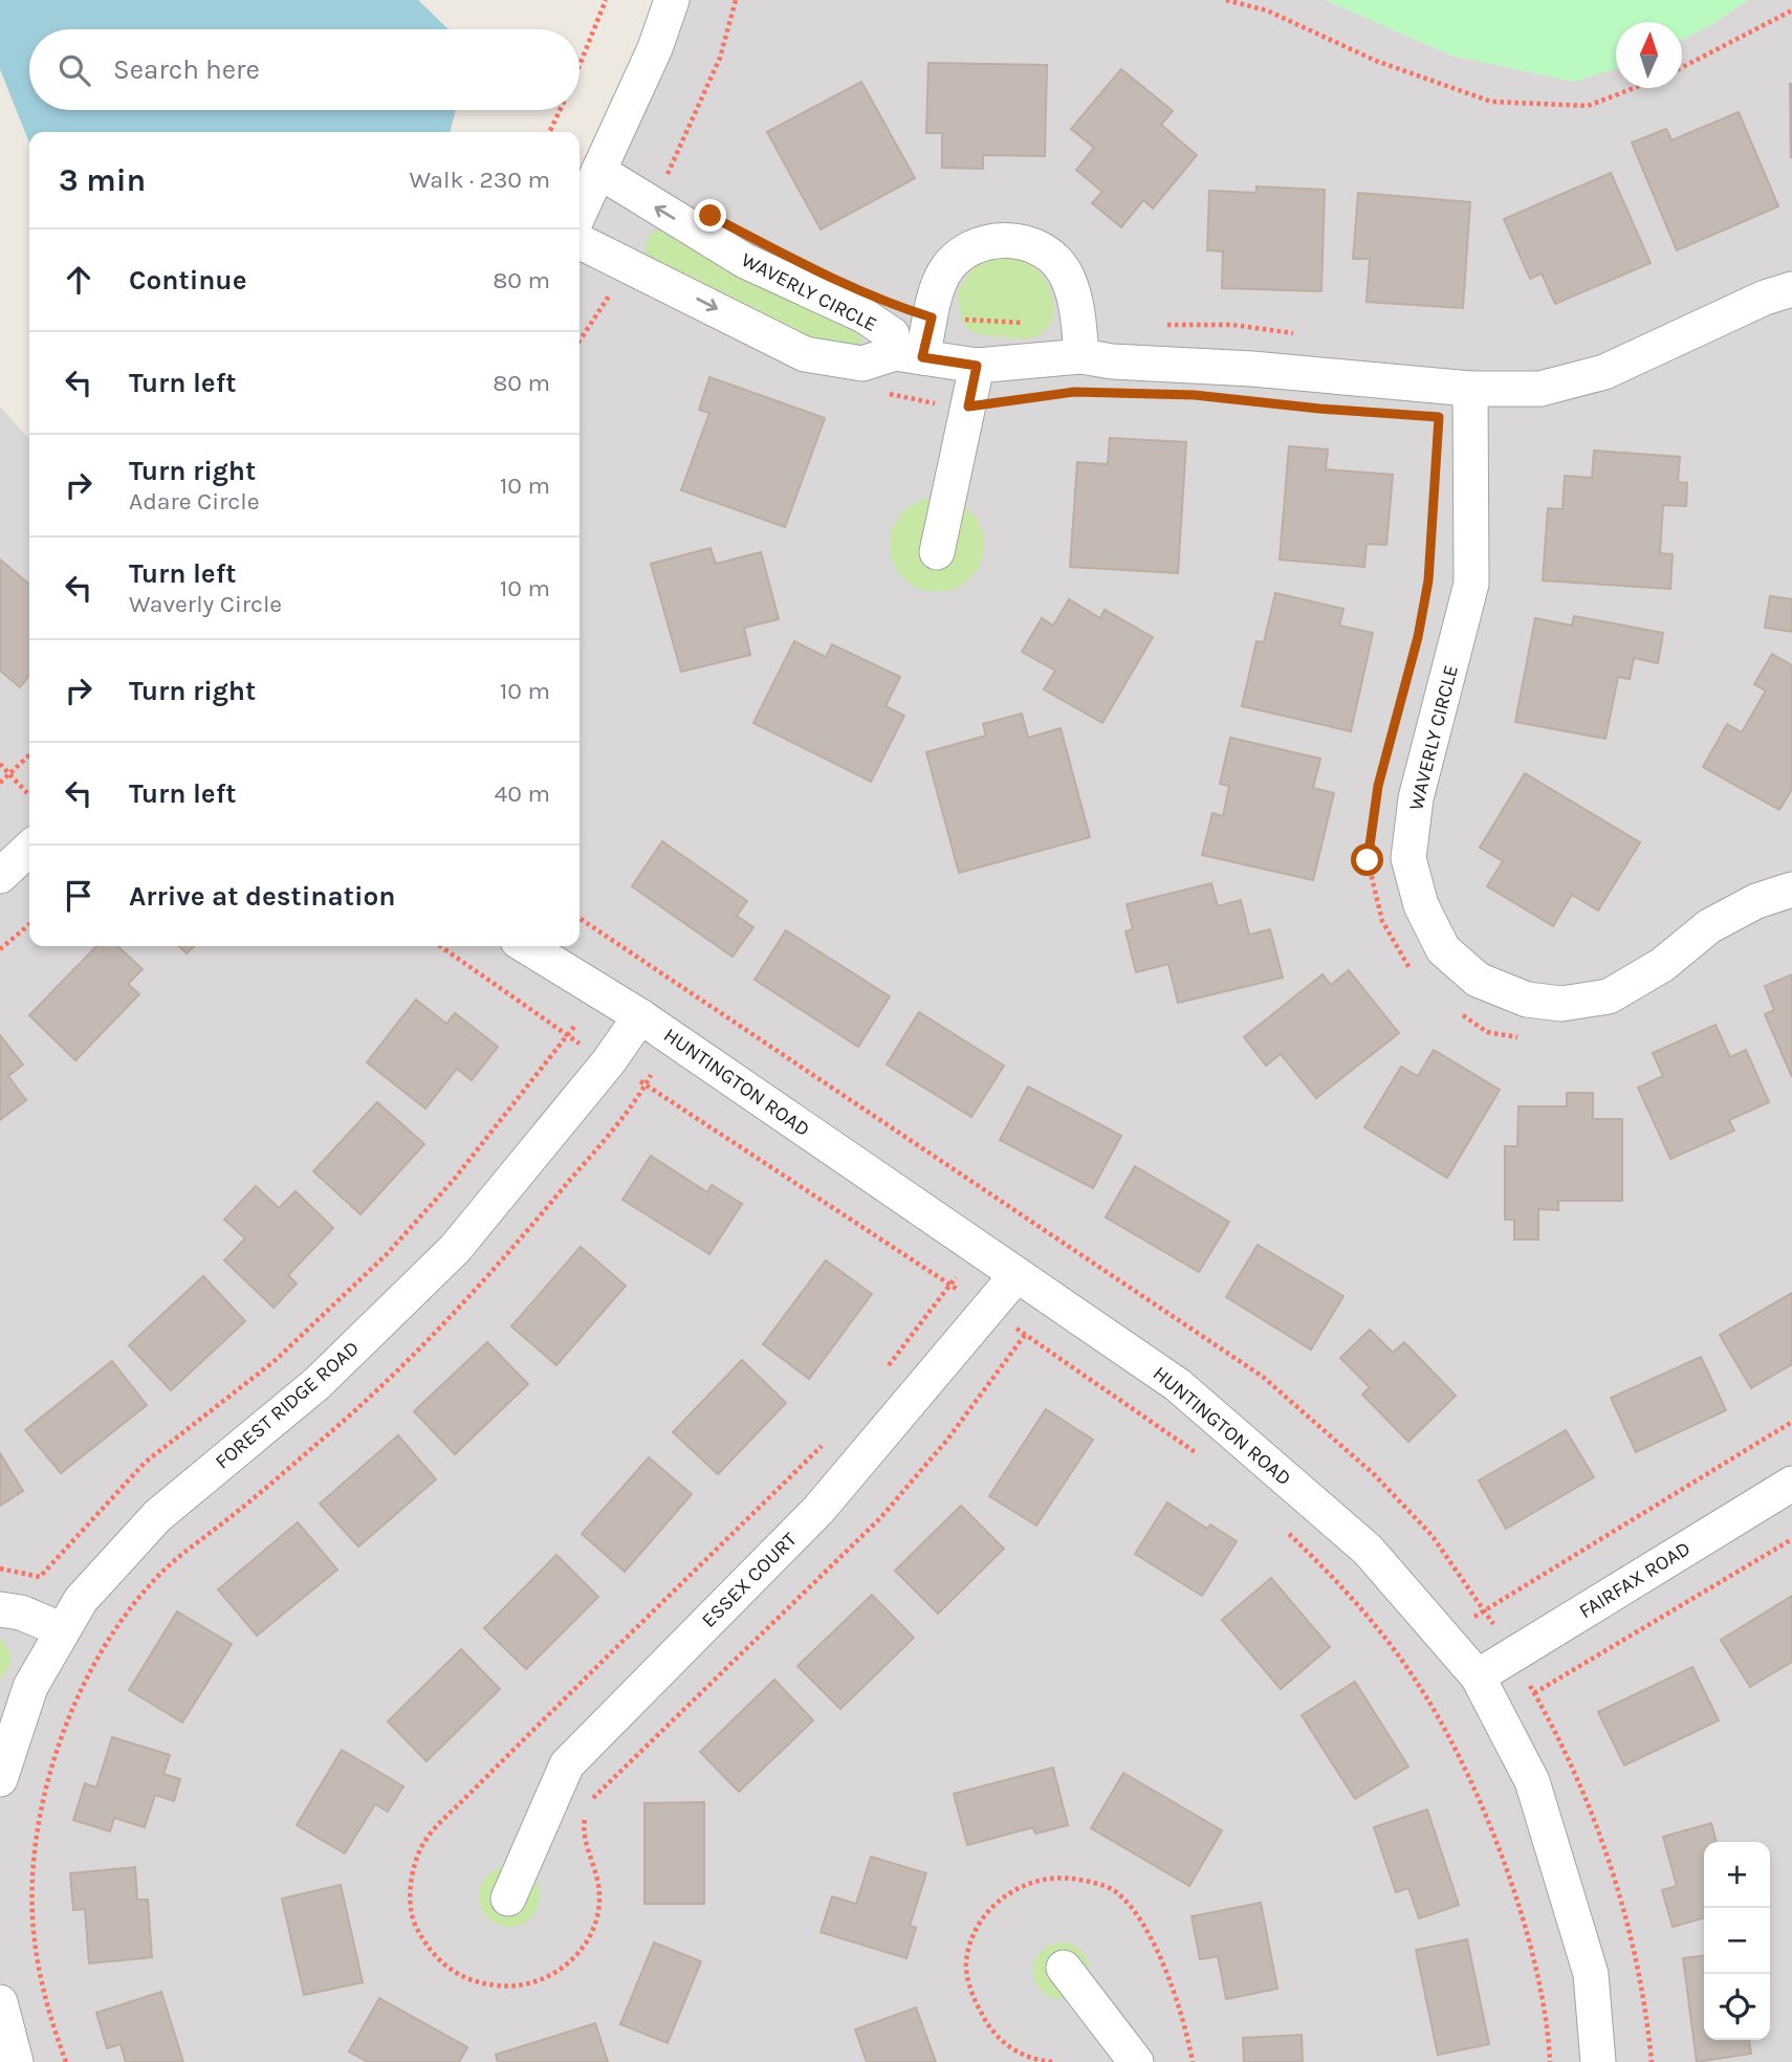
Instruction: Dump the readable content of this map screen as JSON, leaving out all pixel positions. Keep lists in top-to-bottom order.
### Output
{
  "streets": {
    "street": [
      "WAVERLY CIRCLE",
      "HUNTINGTON ROAD",
      "FOREST RIDGE ROAD",
      "ESSEX COURT",
      "FAIRFAX ROAD"
    ]
  },
  "crossings": [
    ["HUNTINGTON ROAD", "FOREST RIDGE ROAD"],
    ["HUNTINGTON ROAD", "ESSEX COURT"],
    ["HUNTINGTON ROAD", "FAIRFAX ROAD"]
  ],
  "north": "top",
  "page": {
    "search": "Search here",
    "heading": ["3 min", "Walk · 230 m"],
    "list": [
      ["Continue", "80 m"],
      ["Turn left", "80 m"],
      ["Turn right", "Adare Circle", "10 m"],
      ["Turn left", "Waverly Circle", "10 m"],
      ["Turn right", "10 m"],
      ["Turn left", "40 m"],
      "Arrive at destination"
    ],
    "map_buttons": ["+", "−"]
  }
}
